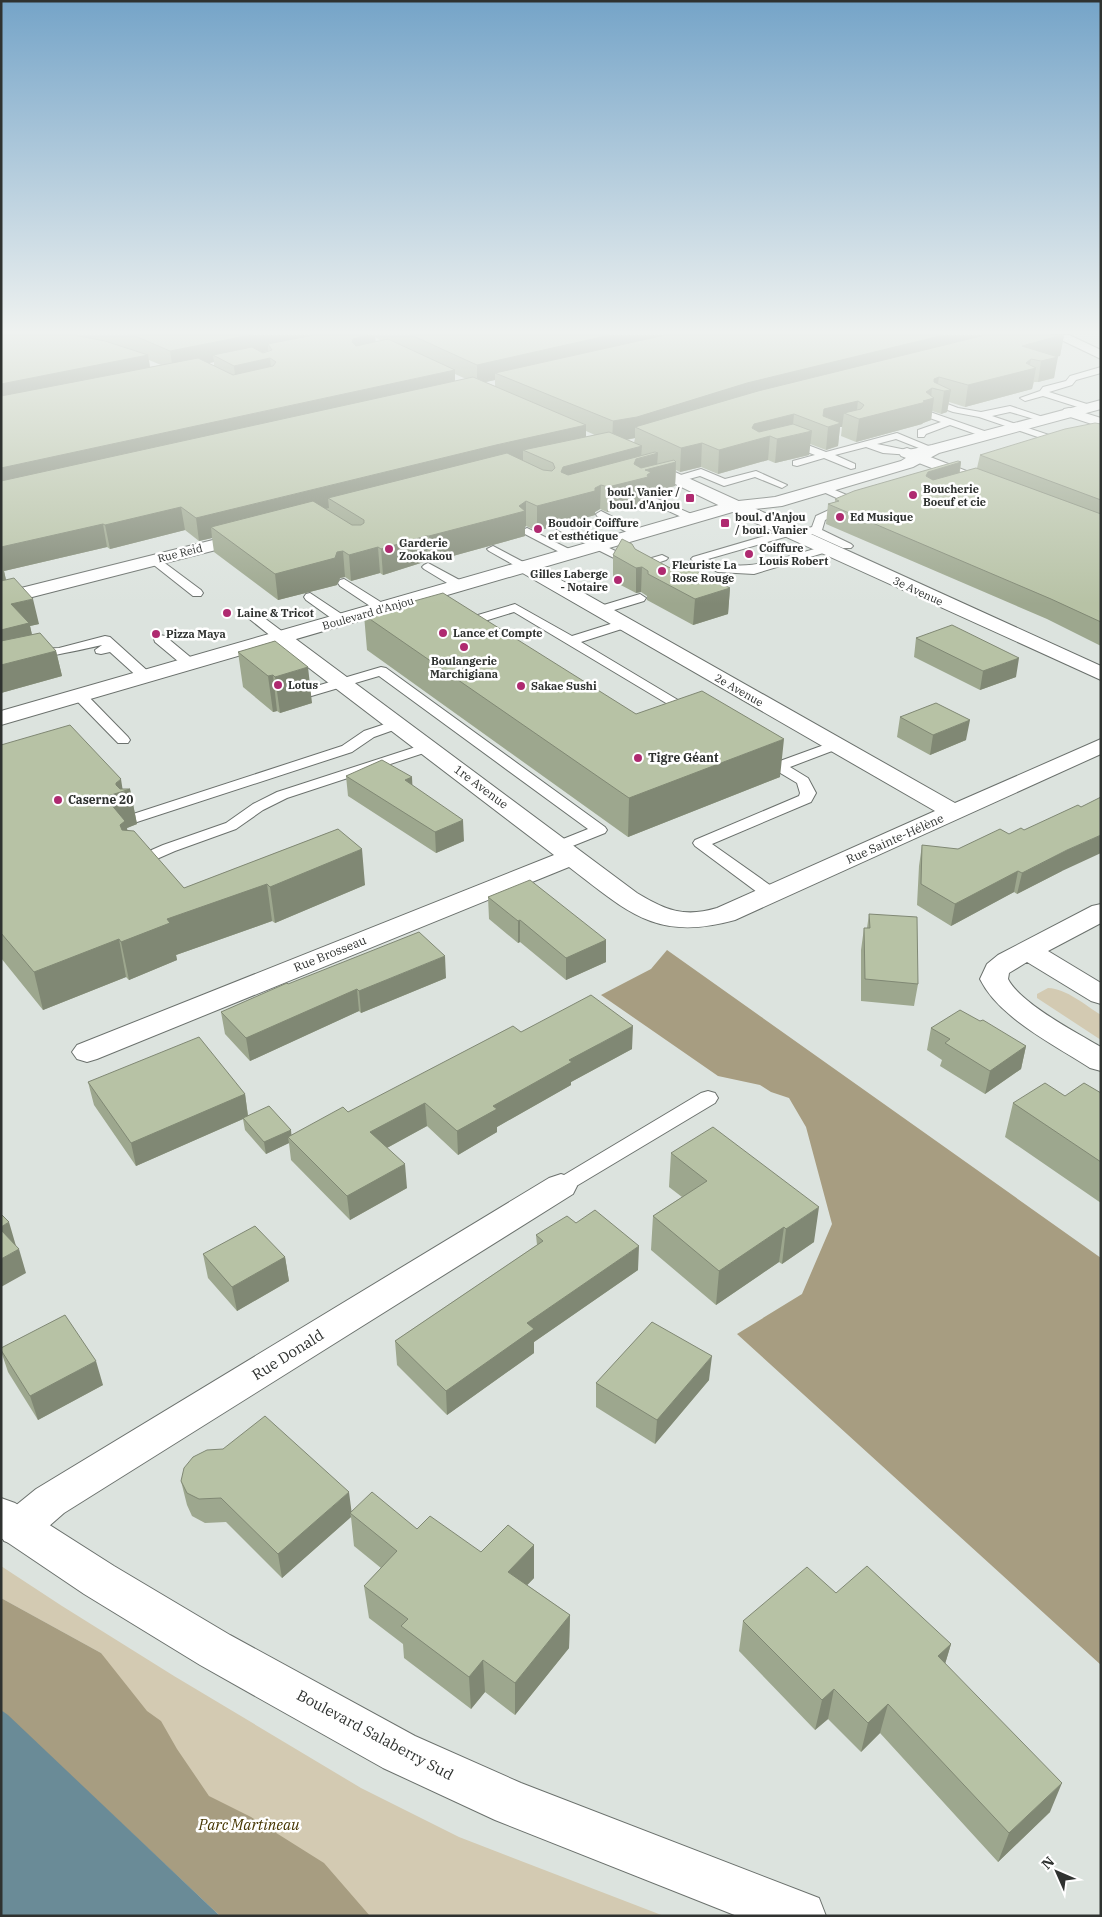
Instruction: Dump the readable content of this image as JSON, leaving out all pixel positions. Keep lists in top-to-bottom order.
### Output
{
  "streets": {
    "street": [
      "Rue Reid",
      "3e Avenue",
      "Boulevard d'Anjou",
      "2e Avenue",
      "1re Avenue",
      "Rue Sainte-Hélène",
      "Rue Brosseau",
      "Rue Donald",
      "Boulevard Salaberry Sud"
    ]
  },
  "crossings": [
    ["3e Avenue", "Boulevard d'Anjou"],
    ["Boulevard d'Anjou", "2e Avenue"],
    ["Boulevard d'Anjou", "1re Avenue"],
    ["2e Avenue", "Rue Sainte-Hélène"],
    ["1re Avenue", "Rue Sainte-Hélène"],
    ["1re Avenue", "Rue Brosseau"],
    ["Rue Donald", "Boulevard Salaberry Sud"]
  ],
  "parks": ["Parc Martineau"],
  "places": {
    "other": [
      "Boucherie Boeuf et cie",
      "Ed Musique",
      "Boudoir Coiffure et esthétique",
      "Garderie Zookakou",
      "Coiffure Louis Robert",
      "Fleuriste La Rose Rouge",
      "Gilles Laberge - Notaire",
      "Laine & Tricot",
      "Lance et Compte",
      "Pizza Maya",
      "Boulangerie Marchigiana",
      "Lotus",
      "Sakae Sushi",
      "Tigre Géant",
      "Caserne 20"
    ],
    "transit": ["boul. Vanier / boul. d'Anjou", "boul. d'Anjou / boul. Vanier"]
  },
  "north": "top left"
}
